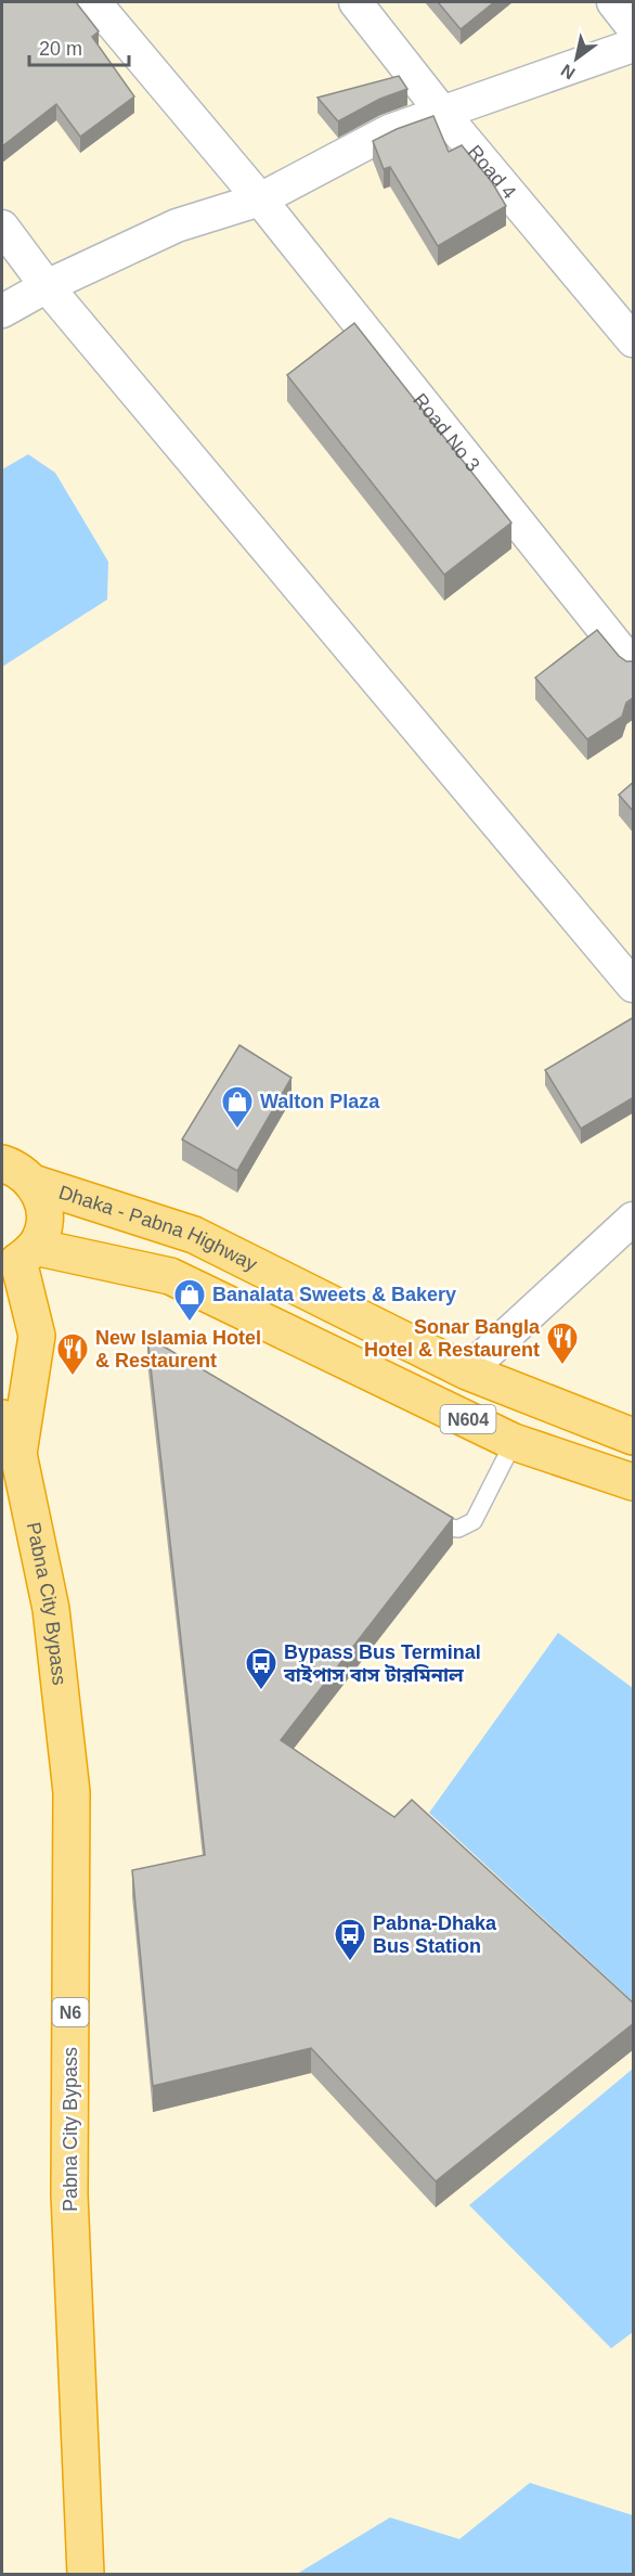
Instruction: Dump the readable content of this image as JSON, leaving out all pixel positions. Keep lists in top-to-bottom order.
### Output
{
  "streets": {
    "highway": [
      "Dhaka - Pabna Highway",
      "N604",
      "Pabna City Bypass",
      "N6"
    ],
    "street": ["Road 4", "Road No 3"]
  },
  "crossings": [
    ["Dhaka - Pabna Highway", "N604"],
    ["Dhaka - Pabna Highway", "Pabna City Bypass"]
  ],
  "places": {
    "shop": ["Walton Plaza", "Banalata Sweets & Bakery"],
    "restaurant": ["Sonar Bangla Hotel & Restaurent", "New Islamia Hotel & Restaurent"],
    "bus stop": ["Bypass Bus Terminal বাইপাস বাস টারমিনাল", "Pabna-Dhaka Bus Station"]
  },
  "scale_bar": "20 m",
  "north": "bottom left"
}
